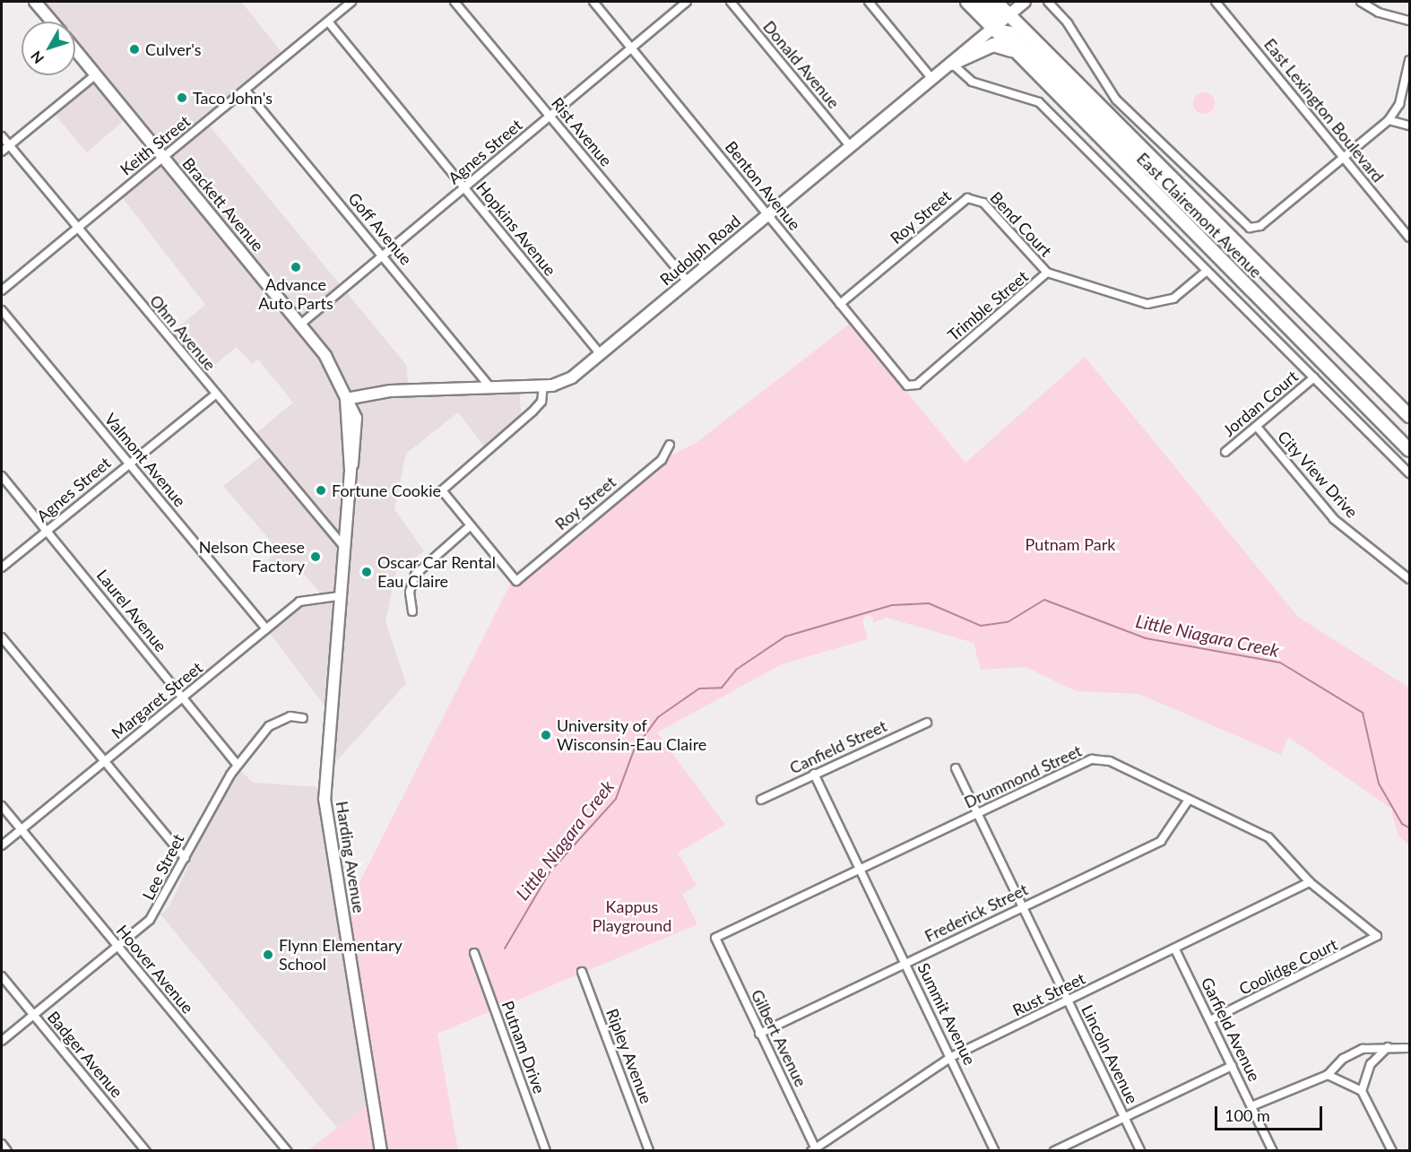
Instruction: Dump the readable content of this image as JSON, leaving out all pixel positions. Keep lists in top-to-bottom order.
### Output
{
  "streets": {
    "main road": [
      "Brackett Avenue",
      "East Clairemont Avenue",
      "Rudolph Road",
      "Harding Avenue"
    ],
    "street": [
      "Donald Avenue",
      "East Lexington Boulevard",
      "Rist Avenue",
      "Keith Street",
      "Agnes Street",
      "Benton Avenue",
      "Roy Street",
      "Bend Court",
      "Goff Avenue",
      "Hopkins Avenue",
      "Trimble Street",
      "Ohm Avenue",
      "Jordan Court",
      "Valmont Avenue",
      "City View Drive",
      "Laurel Avenue",
      "Margaret Street",
      "Canfield Street",
      "Drummond Street",
      "Lee Street",
      "Frederick Street",
      "Coolidge Court",
      "Hoover Avenue",
      "Rust Street",
      "Summit Avenue",
      "Garfield Avenue",
      "Gilbert Avenue",
      "Putnam Drive",
      "Badger Avenue",
      "Lincoln Avenue",
      "Ripley Avenue"
    ]
  },
  "crossings": [
    ["Donald Avenue", "Rudolph Road"],
    ["Rist Avenue", "Agnes Street"],
    ["Rist Avenue", "Rudolph Road"],
    ["Keith Street", "Brackett Avenue"],
    ["Keith Street", "Goff Avenue"],
    ["Keith Street", "Hopkins Avenue"],
    ["Keith Street", "Ohm Avenue"],
    ["Agnes Street", "Benton Avenue"],
    ["Agnes Street", "Brackett Avenue"],
    ["Agnes Street", "Goff Avenue"],
    ["Agnes Street", "Hopkins Avenue"],
    ["Agnes Street", "Ohm Avenue"],
    ["Agnes Street", "Valmont Avenue"],
    ["Agnes Street", "Laurel Avenue"],
    ["Benton Avenue", "Roy Street"],
    ["Benton Avenue", "Rudolph Road"],
    ["Benton Avenue", "Trimble Street"],
    ["Brackett Avenue", "Rudolph Road"],
    ["Brackett Avenue", "Harding Avenue"],
    ["East Clairemont Avenue", "Rudolph Road"],
    ["Roy Street", "Bend Court"],
    ["Bend Court", "Trimble Street"],
    ["Goff Avenue", "Rudolph Road"],
    ["Hopkins Avenue", "Rudolph Road"],
    ["Rudolph Road", "Harding Avenue"],
    ["Ohm Avenue", "Harding Avenue"],
    ["Jordan Court", "City View Drive"],
    ["Valmont Avenue", "Margaret Street"],
    ["Laurel Avenue", "Margaret Street"],
    ["Laurel Avenue", "Lee Street"],
    ["Margaret Street", "Harding Avenue"],
    ["Margaret Street", "Hoover Avenue"],
    ["Canfield Street", "Summit Avenue"],
    ["Drummond Street", "Frederick Street"],
    ["Drummond Street", "Coolidge Court"],
    ["Drummond Street", "Rust Street"],
    ["Drummond Street", "Summit Avenue"],
    ["Drummond Street", "Gilbert Avenue"],
    ["Drummond Street", "Lincoln Avenue"],
    ["Lee Street", "Hoover Avenue"],
    ["Lee Street", "Badger Avenue"],
    ["Frederick Street", "Summit Avenue"],
    ["Frederick Street", "Gilbert Avenue"],
    ["Frederick Street", "Lincoln Avenue"],
    ["Coolidge Court", "Garfield Avenue"],
    ["Rust Street", "Summit Avenue"],
    ["Rust Street", "Garfield Avenue"],
    ["Rust Street", "Gilbert Avenue"],
    ["Rust Street", "Lincoln Avenue"]
  ],
  "water": ["Little Niagara Creek"],
  "parks": ["Putnam Park", "Kappus Playground"],
  "places": [
    "Culver's",
    "Taco John's",
    "Advance Auto Parts",
    "Fortune Cookie",
    "Nelson Cheese Factory",
    "Oscar Car Rental Eau Claire",
    "University of Wisconsin-Eau Claire",
    "Flynn Elementary School"
  ],
  "scale_bar": "100 m",
  "north": "bottom left"
}
